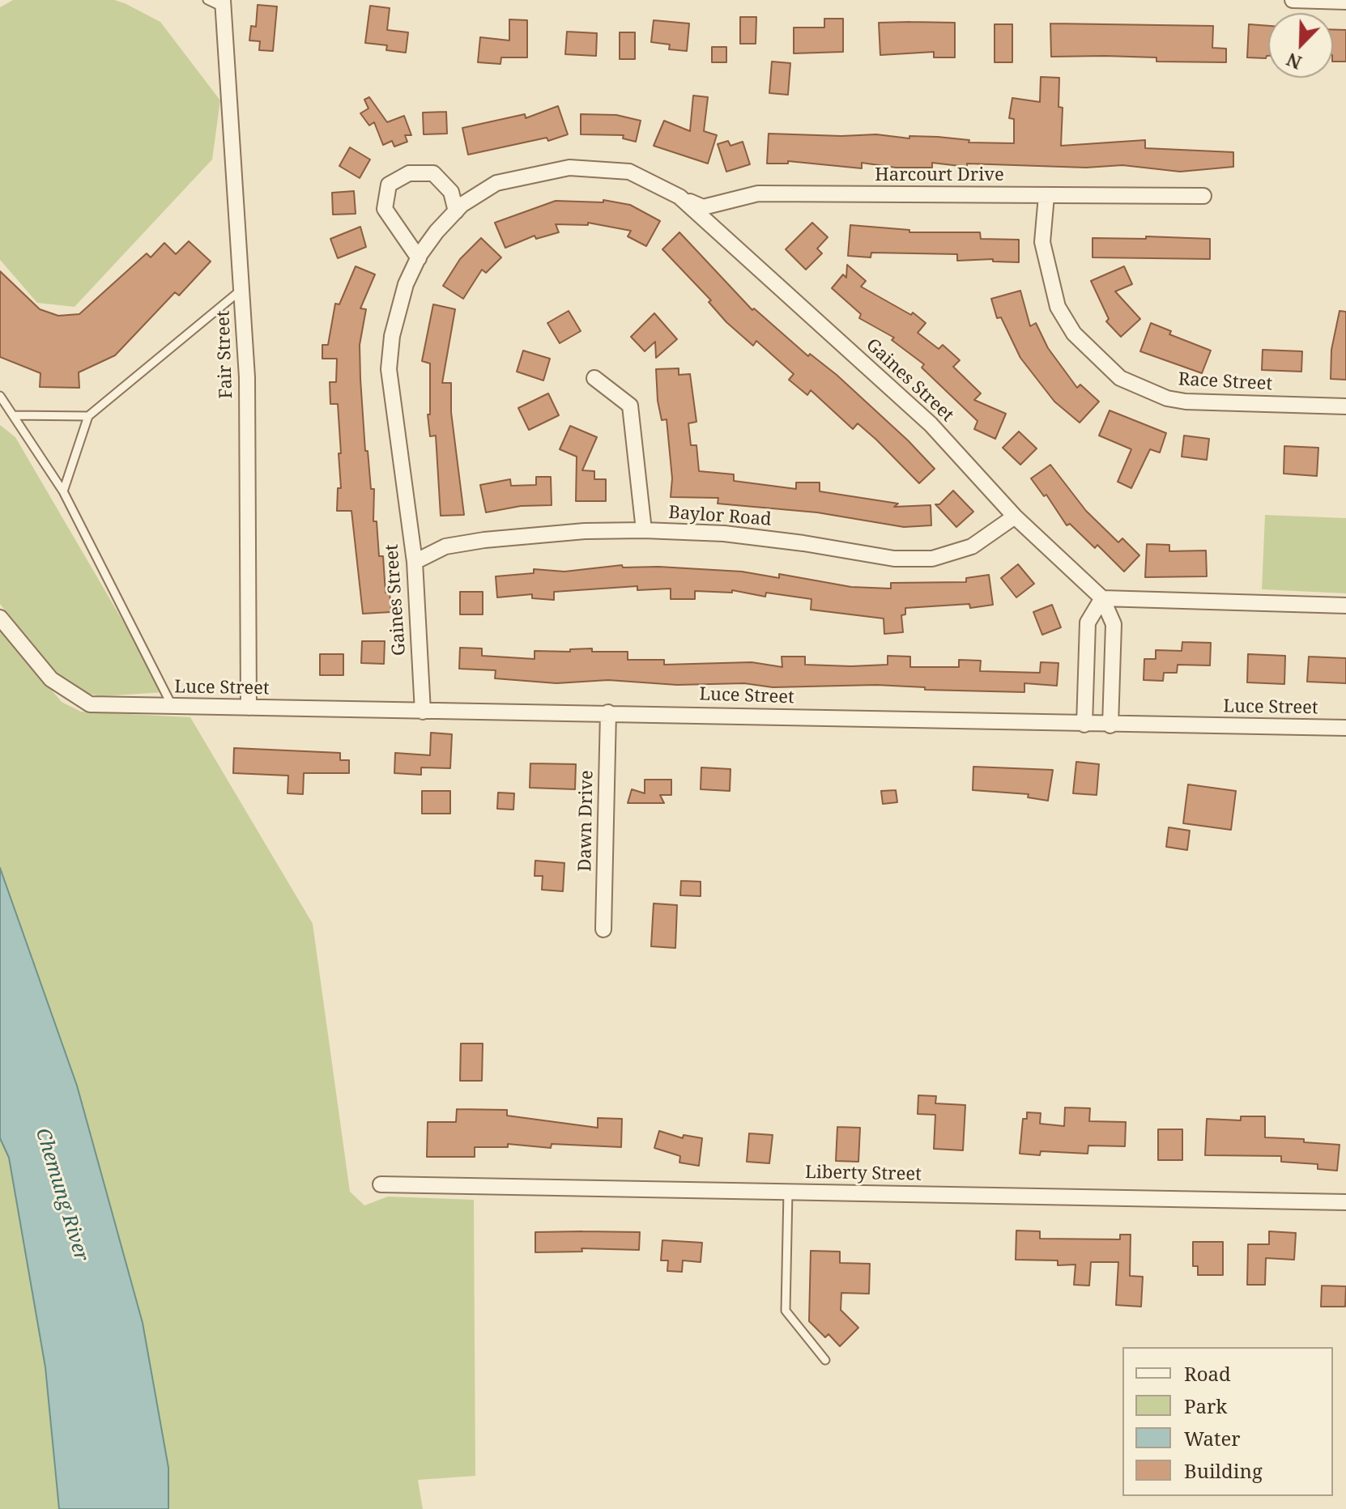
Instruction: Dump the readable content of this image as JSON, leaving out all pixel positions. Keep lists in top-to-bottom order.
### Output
{
  "streets": {
    "street": [
      "Harcourt Drive",
      "Fair Street",
      "Gaines Street",
      "Race Street",
      "Baylor Road",
      "Luce Street",
      "Dawn Drive",
      "Liberty Street"
    ]
  },
  "crossings": [
    ["Harcourt Drive", "Gaines Street"],
    ["Harcourt Drive", "Race Street"],
    ["Fair Street", "Luce Street"],
    ["Gaines Street", "Baylor Road"],
    ["Gaines Street", "Luce Street"],
    ["Luce Street", "Dawn Drive"]
  ],
  "water": ["Chemung River"],
  "legend": [
    "Road",
    "Park",
    "Water",
    "Building"
  ],
  "north": "bottom left"
}
